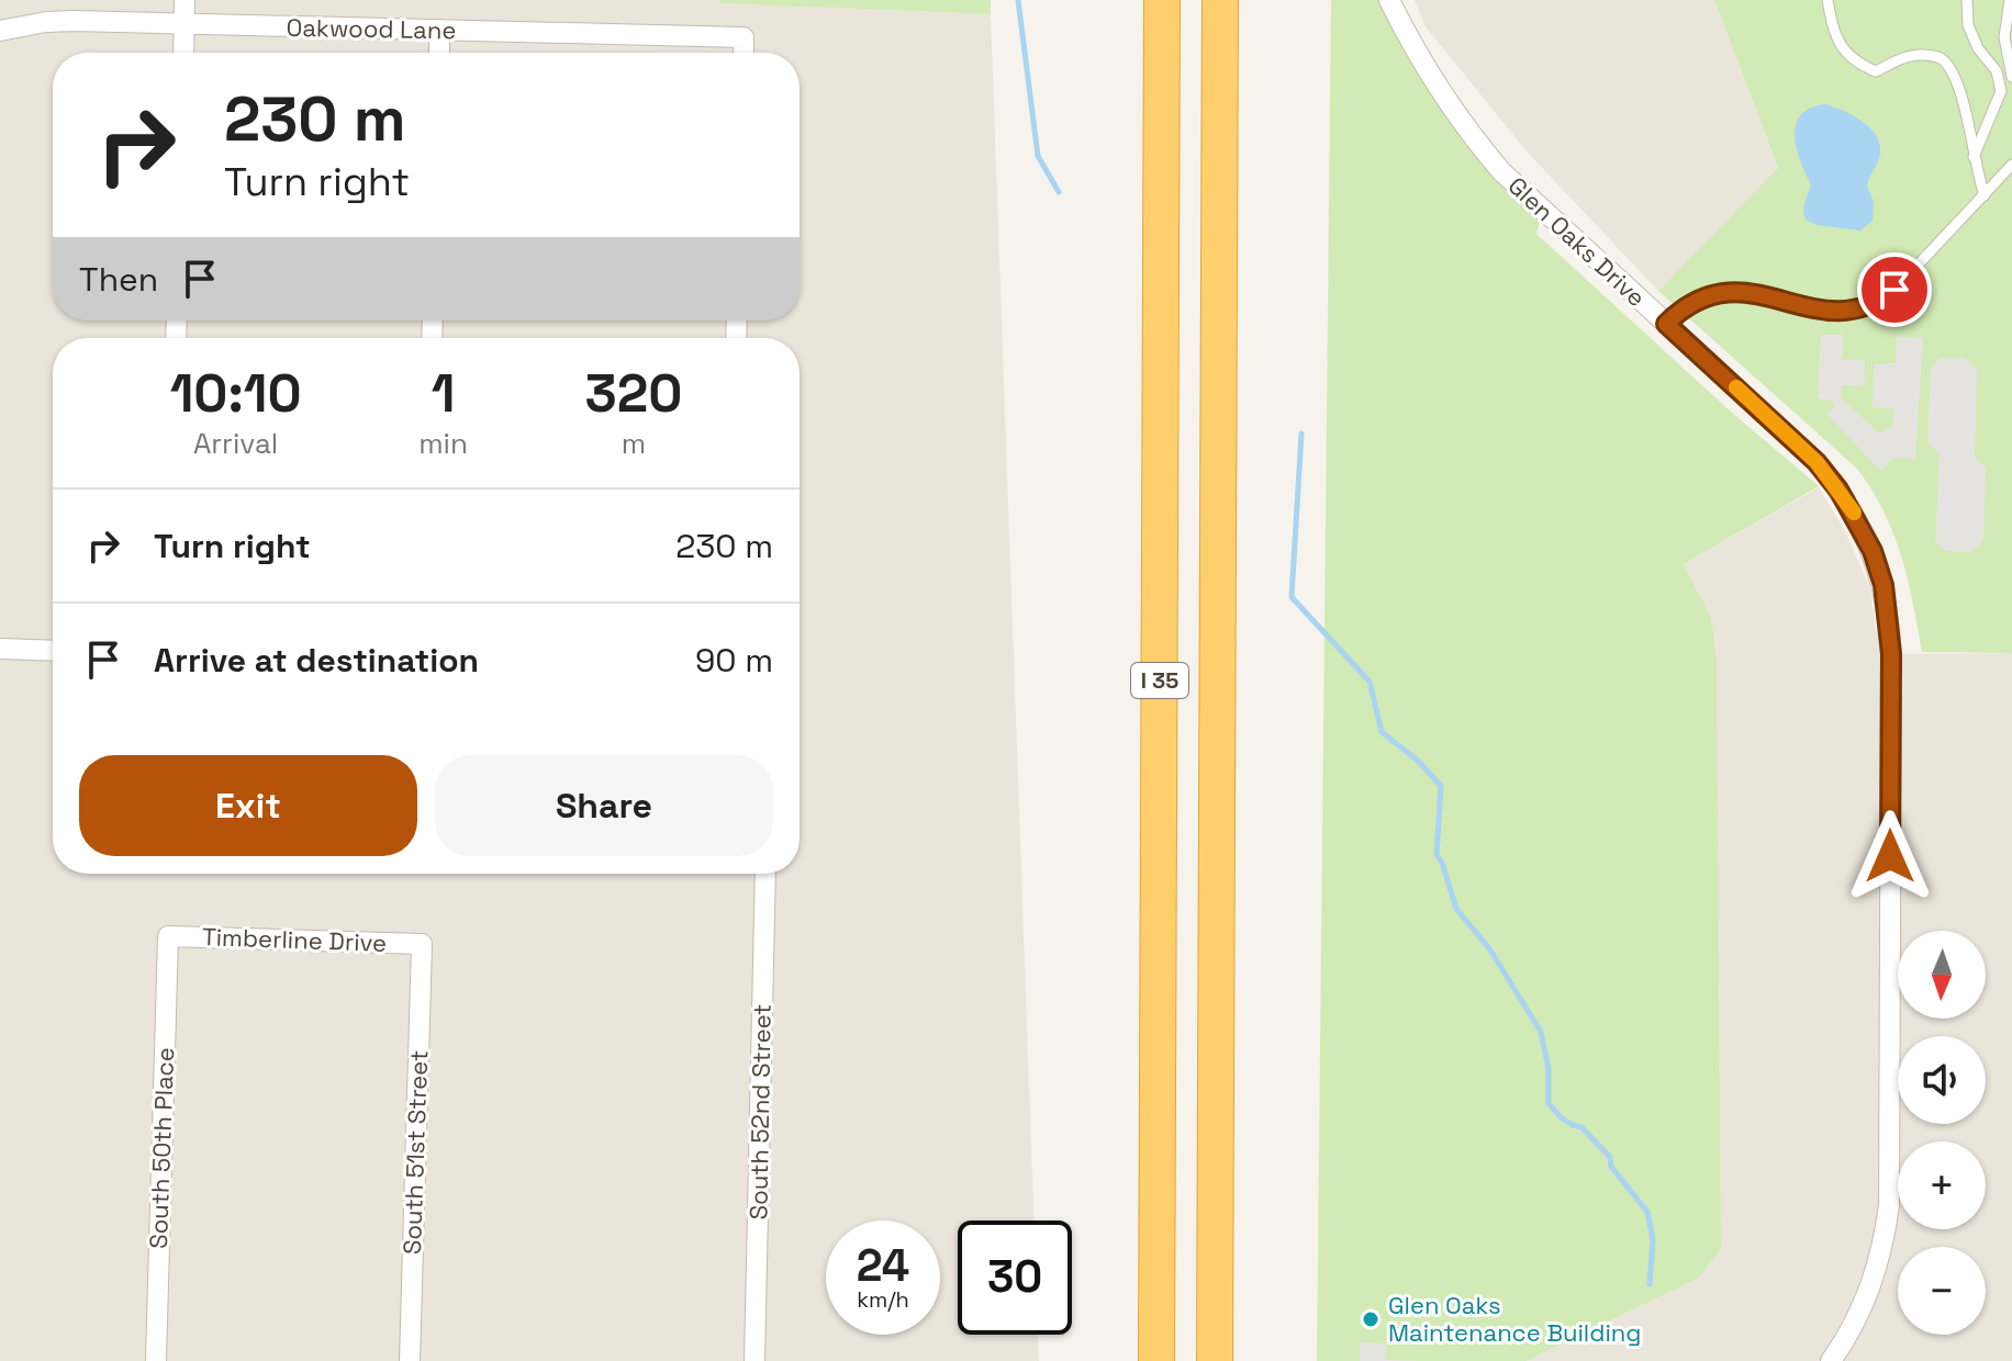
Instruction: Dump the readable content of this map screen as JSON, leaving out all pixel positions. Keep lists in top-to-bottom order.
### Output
{
  "streets": {
    "highway": ["I 35"],
    "street": [
      "Oakwood Lane",
      "Glen Oaks Drive",
      "Timberline Drive",
      "South 52nd Street",
      "South 50th Place",
      "South 51st Street"
    ]
  },
  "crossings": [
    ["Timberline Drive", "South 50th Place"],
    ["Timberline Drive", "South 51st Street"]
  ],
  "places": ["Glen Oaks Maintenance Building"],
  "north": "bottom",
  "page": {
    "turn": ["230 m", "Turn right"],
    "then": "Then",
    "eta": [
      "10:10",
      "Arrival",
      "1",
      "min",
      "320",
      "m"
    ],
    "list": [
      {
        "name": "Turn right",
        "value": "230 m"
      },
      {
        "name": "Arrive at destination",
        "value": "90 m"
      }
    ],
    "buttons": ["Exit", "Share"],
    "map_buttons": ["+", "−"],
    "speed": "24 km/h",
    "limit": "30"
  }
}
